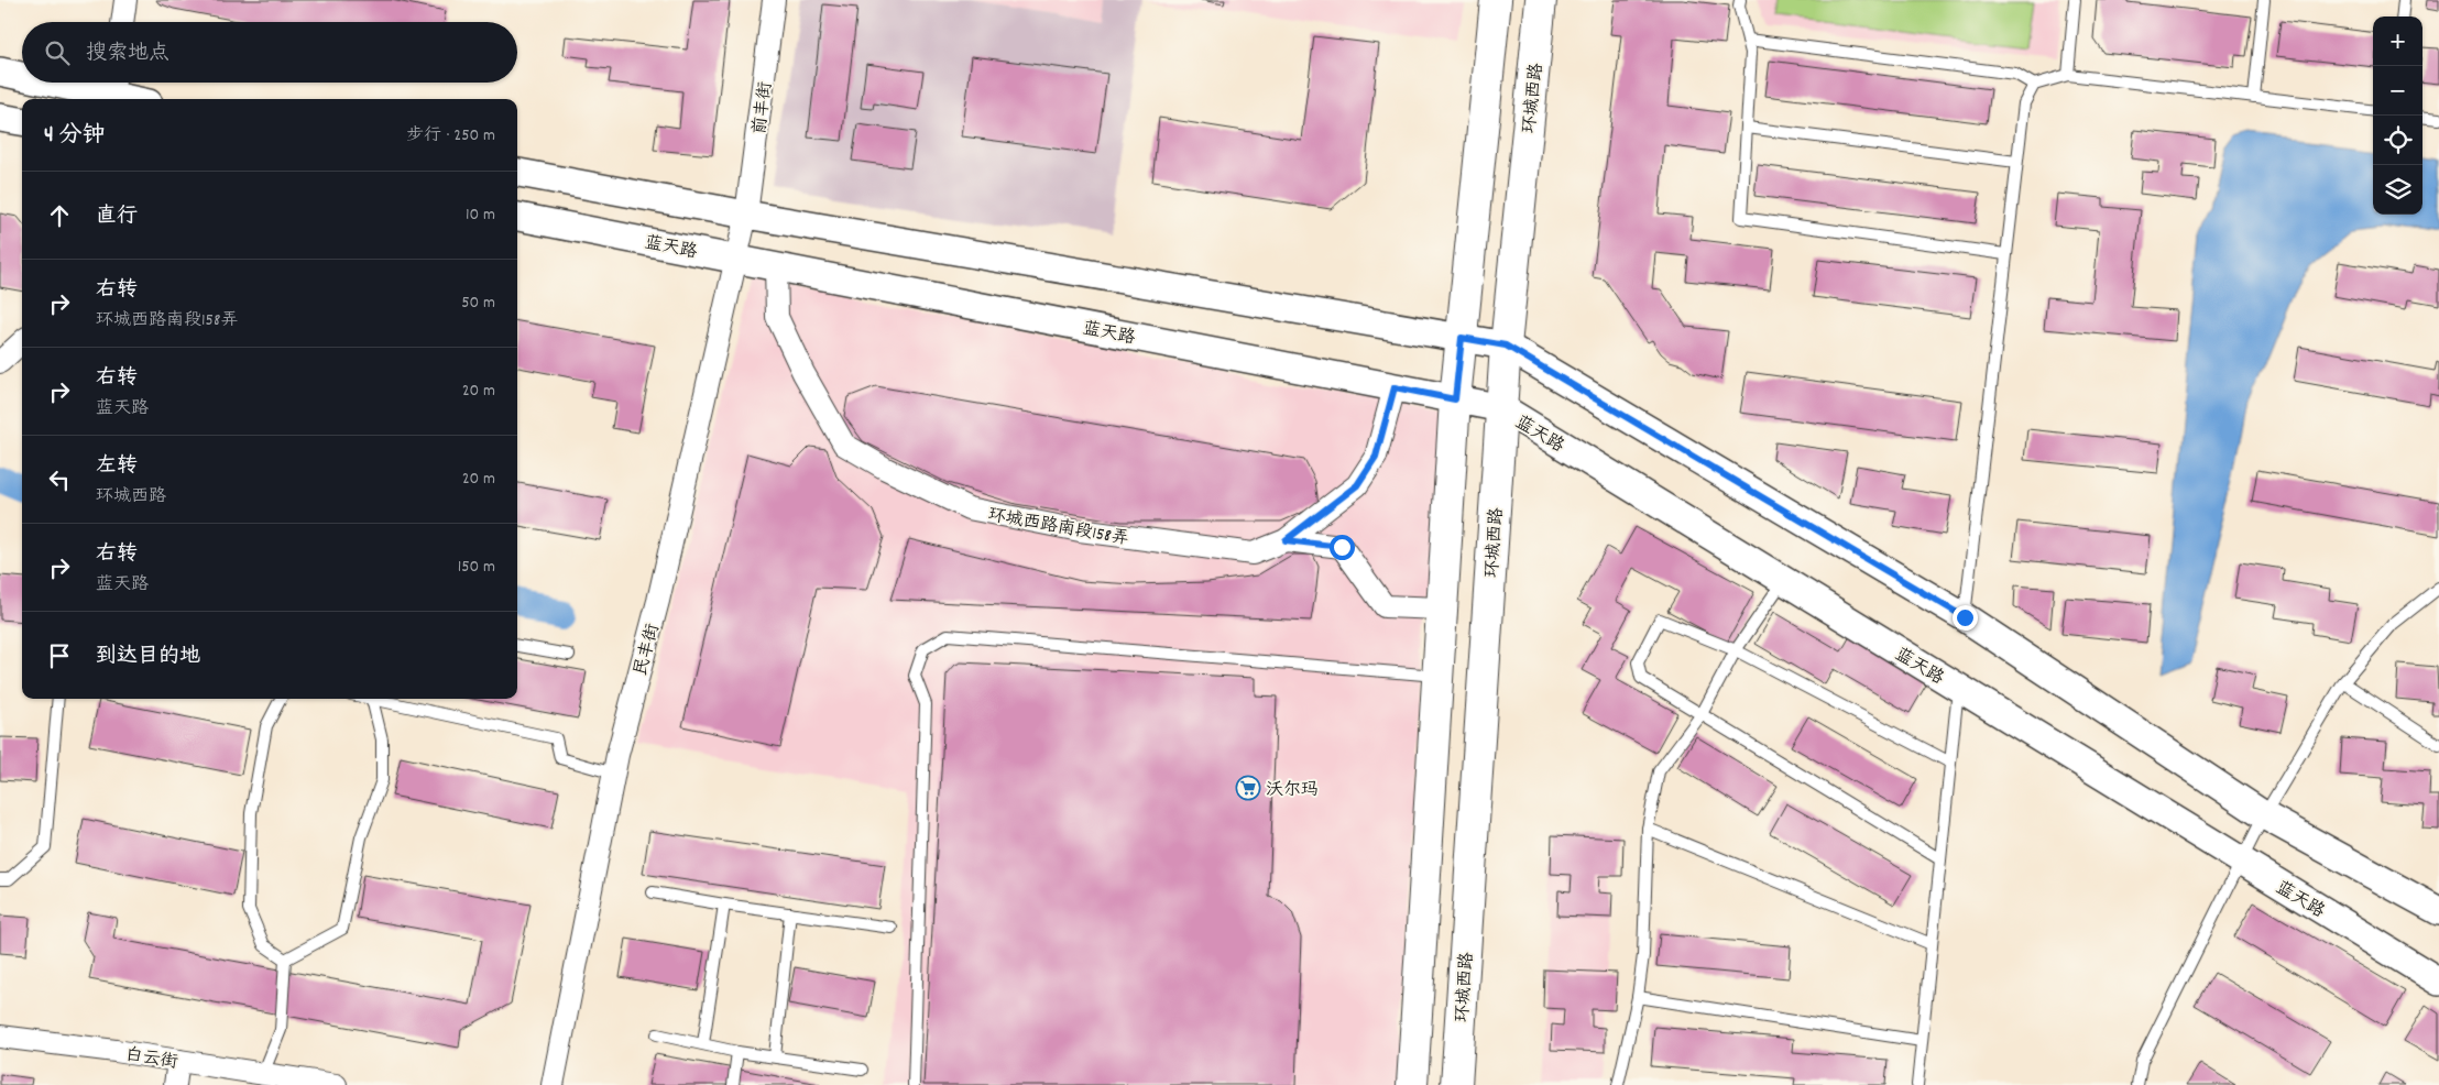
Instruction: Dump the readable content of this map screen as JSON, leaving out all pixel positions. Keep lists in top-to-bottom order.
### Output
{
  "streets": {
    "main road": ["环城西路"],
    "street": [
      "前丰街",
      "蓝天路",
      "环城西路南段158弄",
      "民丰街",
      "白云街"
    ]
  },
  "crossings": [
    ["环城西路", "蓝天路"],
    ["前丰街", "民丰街"],
    ["蓝天路", "环城西路南段158弄"],
    ["蓝天路", "民丰街"]
  ],
  "places": {
    "supermarket": ["沃尔玛"]
  },
  "page": {
    "map_buttons": ["+", "−"],
    "search": "搜索地点",
    "heading": ["4 分钟", "步行 · 250 m"],
    "list": [
      ["直行", "10 m"],
      ["右转", "环城西路南段158弄", "50 m"],
      ["右转", "蓝天路", "20 m"],
      ["左转", "环城西路", "20 m"],
      ["右转", "蓝天路", "150 m"],
      "到达目的地"
    ]
  }
}
